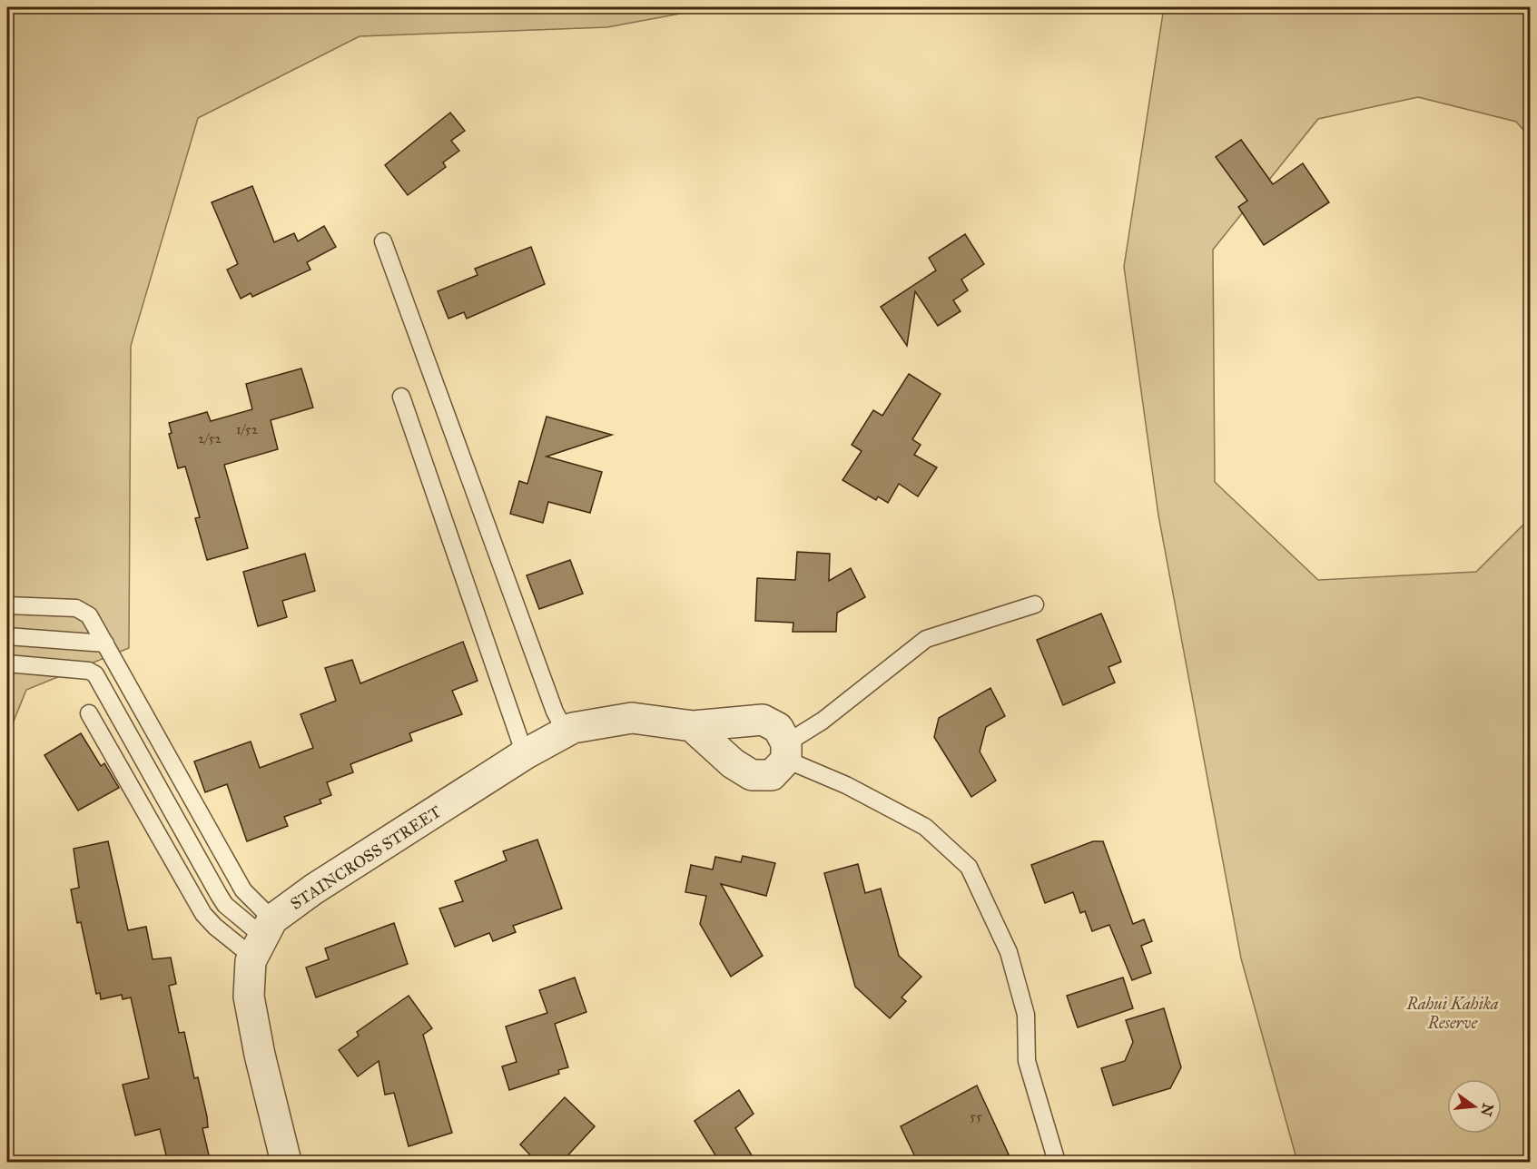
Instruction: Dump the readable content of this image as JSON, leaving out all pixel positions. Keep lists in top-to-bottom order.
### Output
{
  "streets": {
    "street": ["STAINCROSS STREET"]
  },
  "parks": ["Rahui Kahika Reserve"],
  "house_numbers": ["1/52", "2/52", "55"],
  "north": "right"
}
